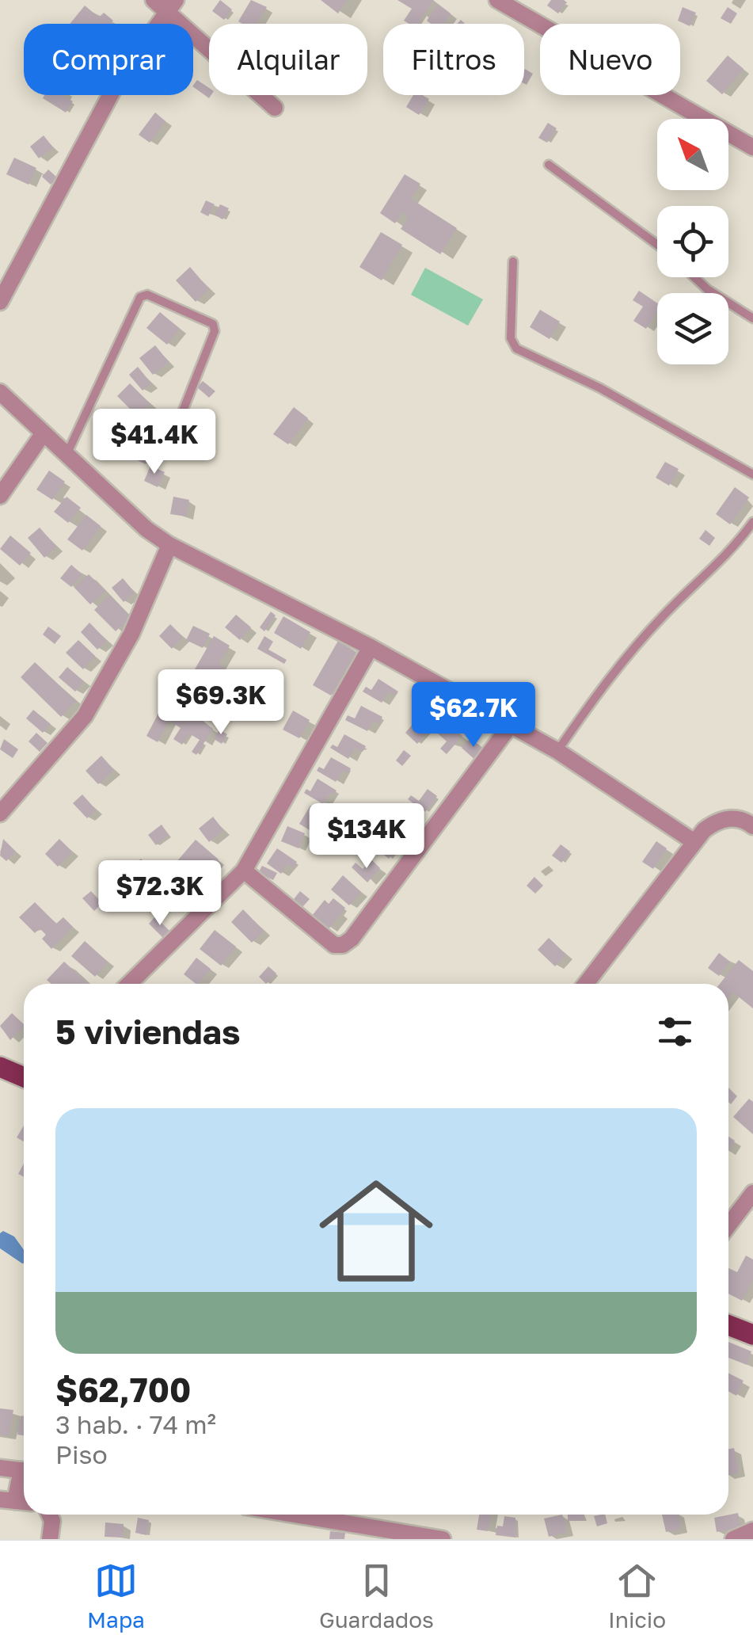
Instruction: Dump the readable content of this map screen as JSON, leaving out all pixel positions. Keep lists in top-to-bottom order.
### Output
{
  "north": "top left",
  "page": {
    "chip": [
      "Comprar",
      "Alquilar",
      "Filtros",
      "Nuevo"
    ],
    "price": [
      "$41.4K",
      "$69.3K",
      "$62.7K",
      "$134K",
      "$72.3K"
    ],
    "heading": "5 viviendas",
    "list": [
      {
        "name": "$62,700",
        "note": "3 hab. · 74 m² · Piso"
      }
    ],
    "tabs": ["Mapa", "Guardados", "Inicio"]
  }
}
